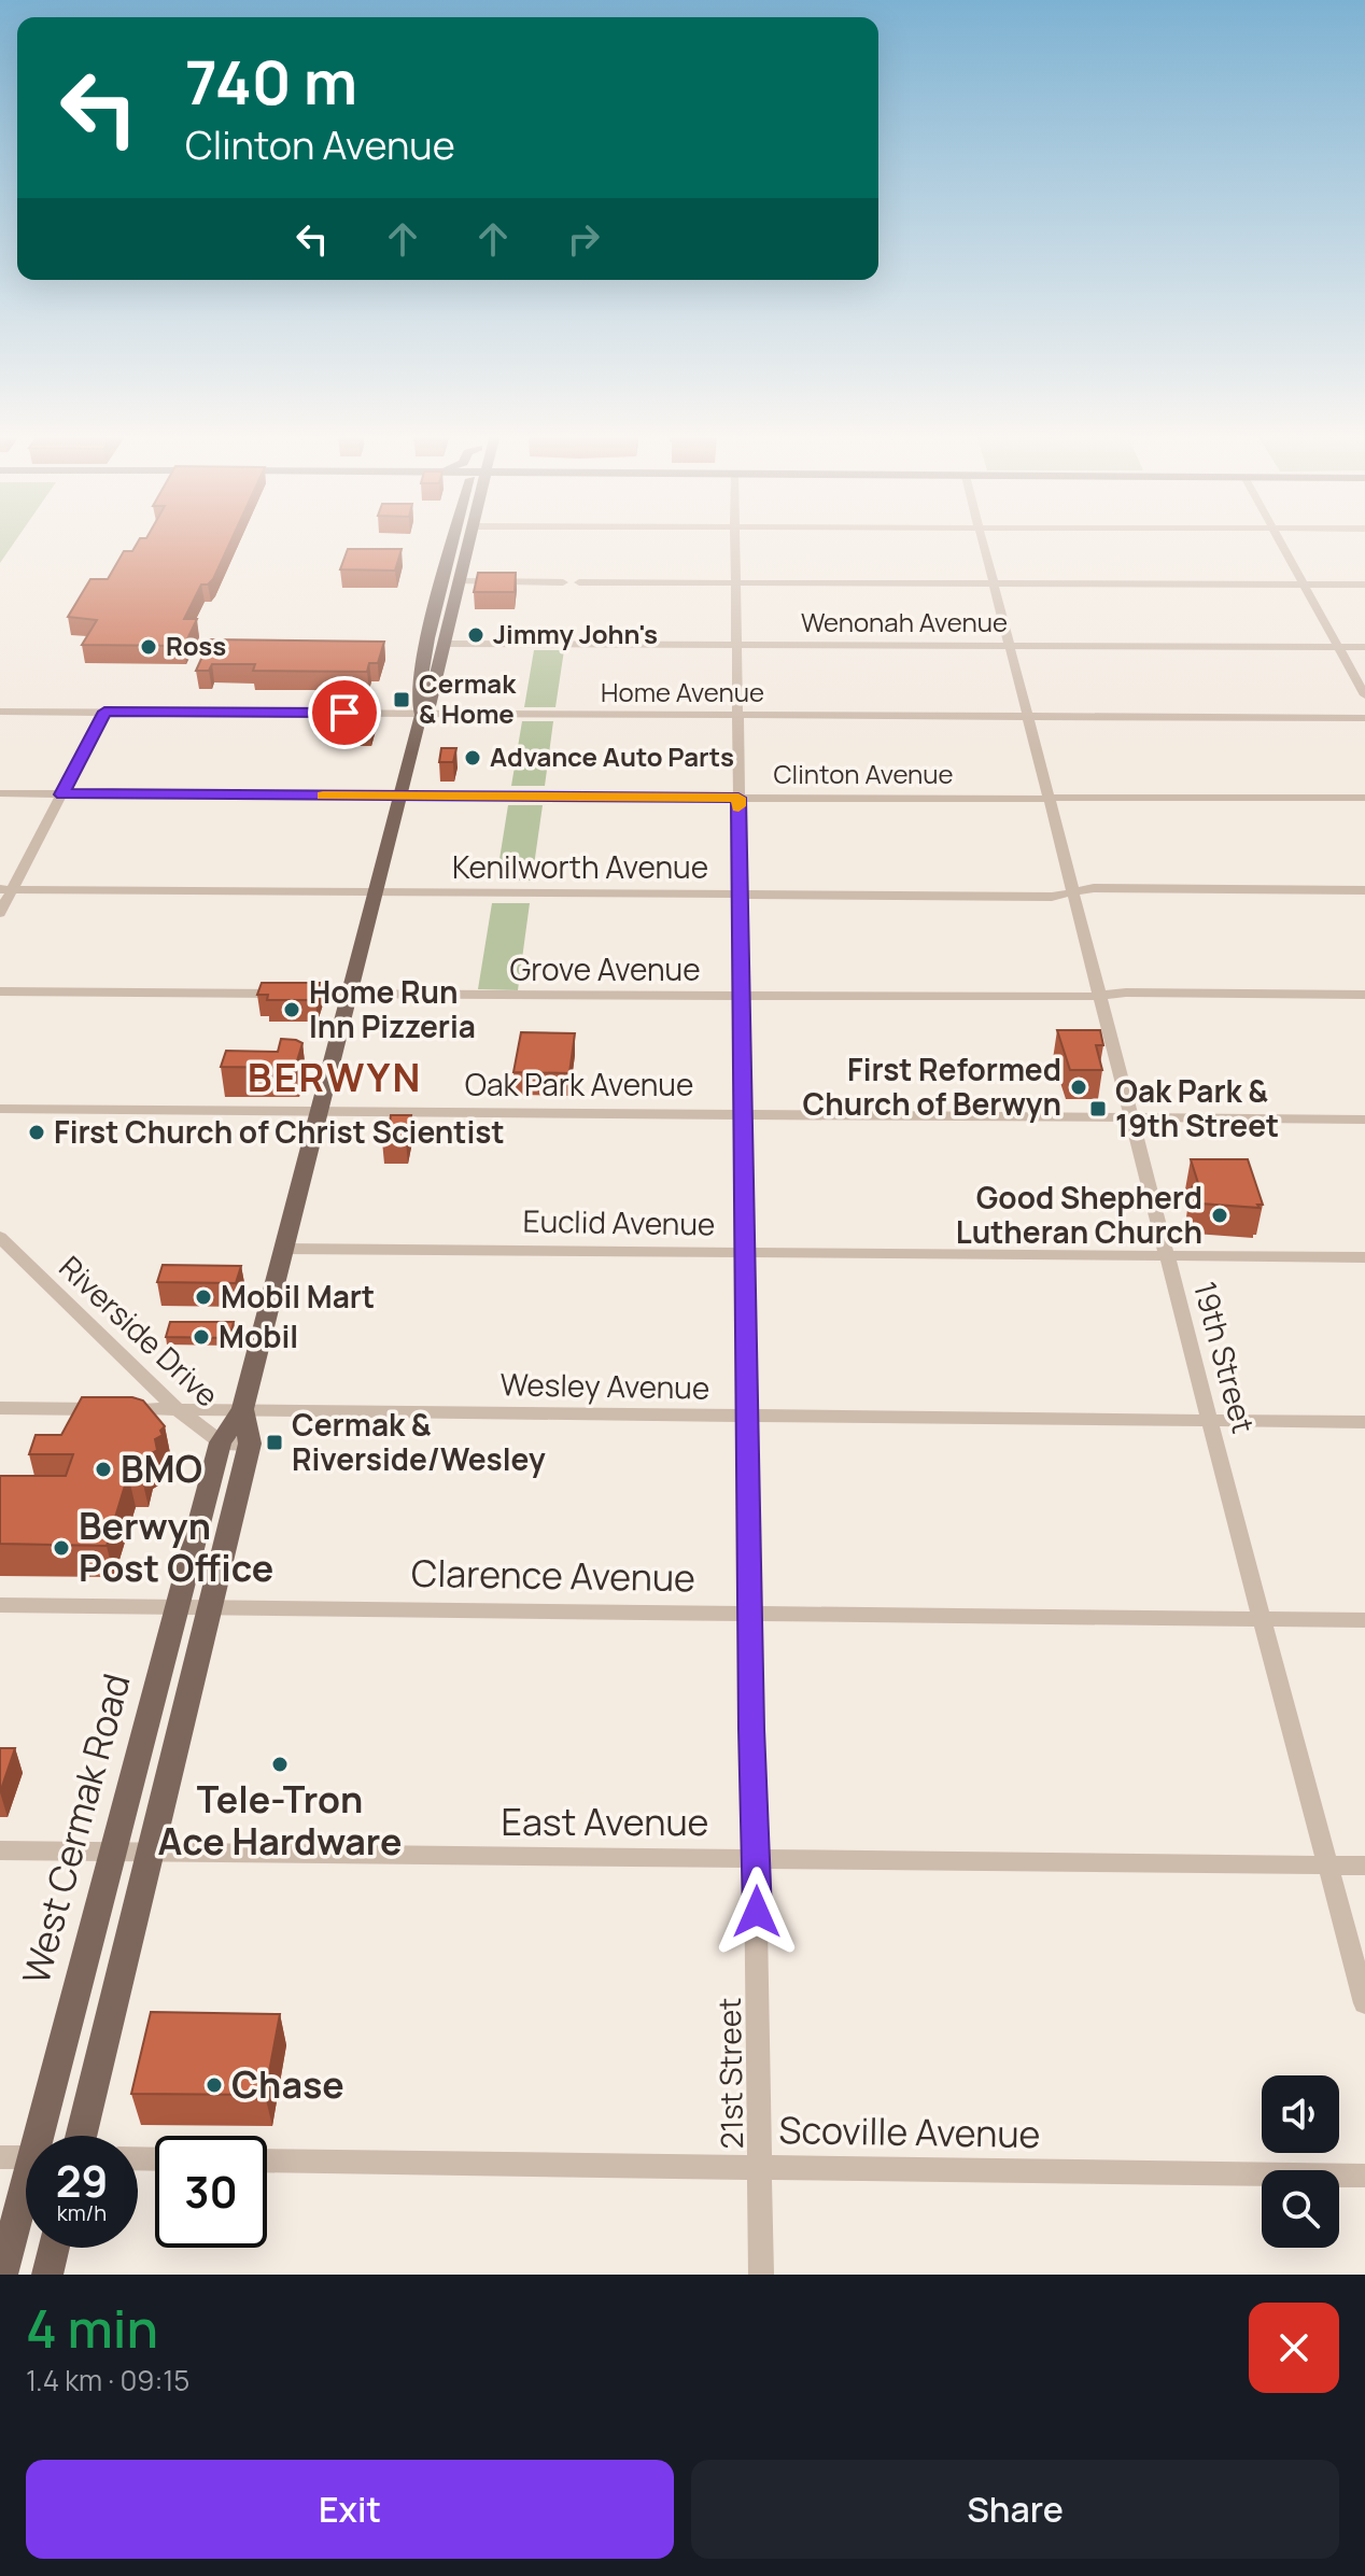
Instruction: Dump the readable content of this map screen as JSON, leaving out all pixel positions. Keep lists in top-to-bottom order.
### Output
{
  "streets": {
    "main road": ["West Cermak Road"],
    "street": [
      "Wenonah Avenue",
      "Home Avenue",
      "Clinton Avenue",
      "Kenilworth Avenue",
      "Grove Avenue",
      "Oak Park Avenue",
      "Euclid Avenue",
      "Riverside Drive",
      "19th Street",
      "Wesley Avenue",
      "Clarence Avenue",
      "East Avenue",
      "21st Street",
      "Scoville Avenue"
    ]
  },
  "crossings": [
    ["Wenonah Avenue", "19th Street"],
    ["Wenonah Avenue", "West Cermak Road"],
    ["Wenonah Avenue", "21st Street"],
    ["Home Avenue", "19th Street"],
    ["Home Avenue", "West Cermak Road"],
    ["Home Avenue", "21st Street"],
    ["Clinton Avenue", "19th Street"],
    ["Clinton Avenue", "West Cermak Road"],
    ["Clinton Avenue", "21st Street"],
    ["Kenilworth Avenue", "19th Street"],
    ["Kenilworth Avenue", "West Cermak Road"],
    ["Kenilworth Avenue", "21st Street"],
    ["Grove Avenue", "19th Street"],
    ["Grove Avenue", "West Cermak Road"],
    ["Grove Avenue", "21st Street"],
    ["Oak Park Avenue", "19th Street"],
    ["Oak Park Avenue", "West Cermak Road"],
    ["Oak Park Avenue", "21st Street"],
    ["Euclid Avenue", "19th Street"],
    ["Euclid Avenue", "West Cermak Road"],
    ["Euclid Avenue", "21st Street"],
    ["Riverside Drive", "Wesley Avenue"],
    ["Riverside Drive", "West Cermak Road"],
    ["19th Street", "Wesley Avenue"],
    ["19th Street", "Clarence Avenue"],
    ["19th Street", "East Avenue"],
    ["Wesley Avenue", "West Cermak Road"],
    ["Wesley Avenue", "21st Street"],
    ["Clarence Avenue", "West Cermak Road"],
    ["Clarence Avenue", "21st Street"],
    ["East Avenue", "West Cermak Road"],
    ["East Avenue", "21st Street"],
    ["21st Street", "Scoville Avenue"]
  ],
  "districts": ["BERWYN"],
  "places": {
    "other": [
      "Jimmy John's",
      "Ross",
      "Advance Auto Parts",
      "Home Run Inn Pizzeria",
      "First Reformed Church of Berwyn",
      "First Church of Christ Scientist",
      "Good Shepherd Lutheran Church",
      "Mobil Mart",
      "Mobil",
      "BMO",
      "Berwyn Post Office",
      "Tele-Tron Ace Hardware",
      "Chase"
    ],
    "transit": ["Cermak & Home", "Oak Park & 19th Street", "Cermak & Riverside/Wesley"]
  },
  "page": {
    "turn": ["740 m", "Clinton Avenue"],
    "speed": "29 km/h",
    "limit": "30",
    "heading": ["4 min", "1.4 km · 09:15"],
    "buttons": ["Exit", "Share"]
  }
}
